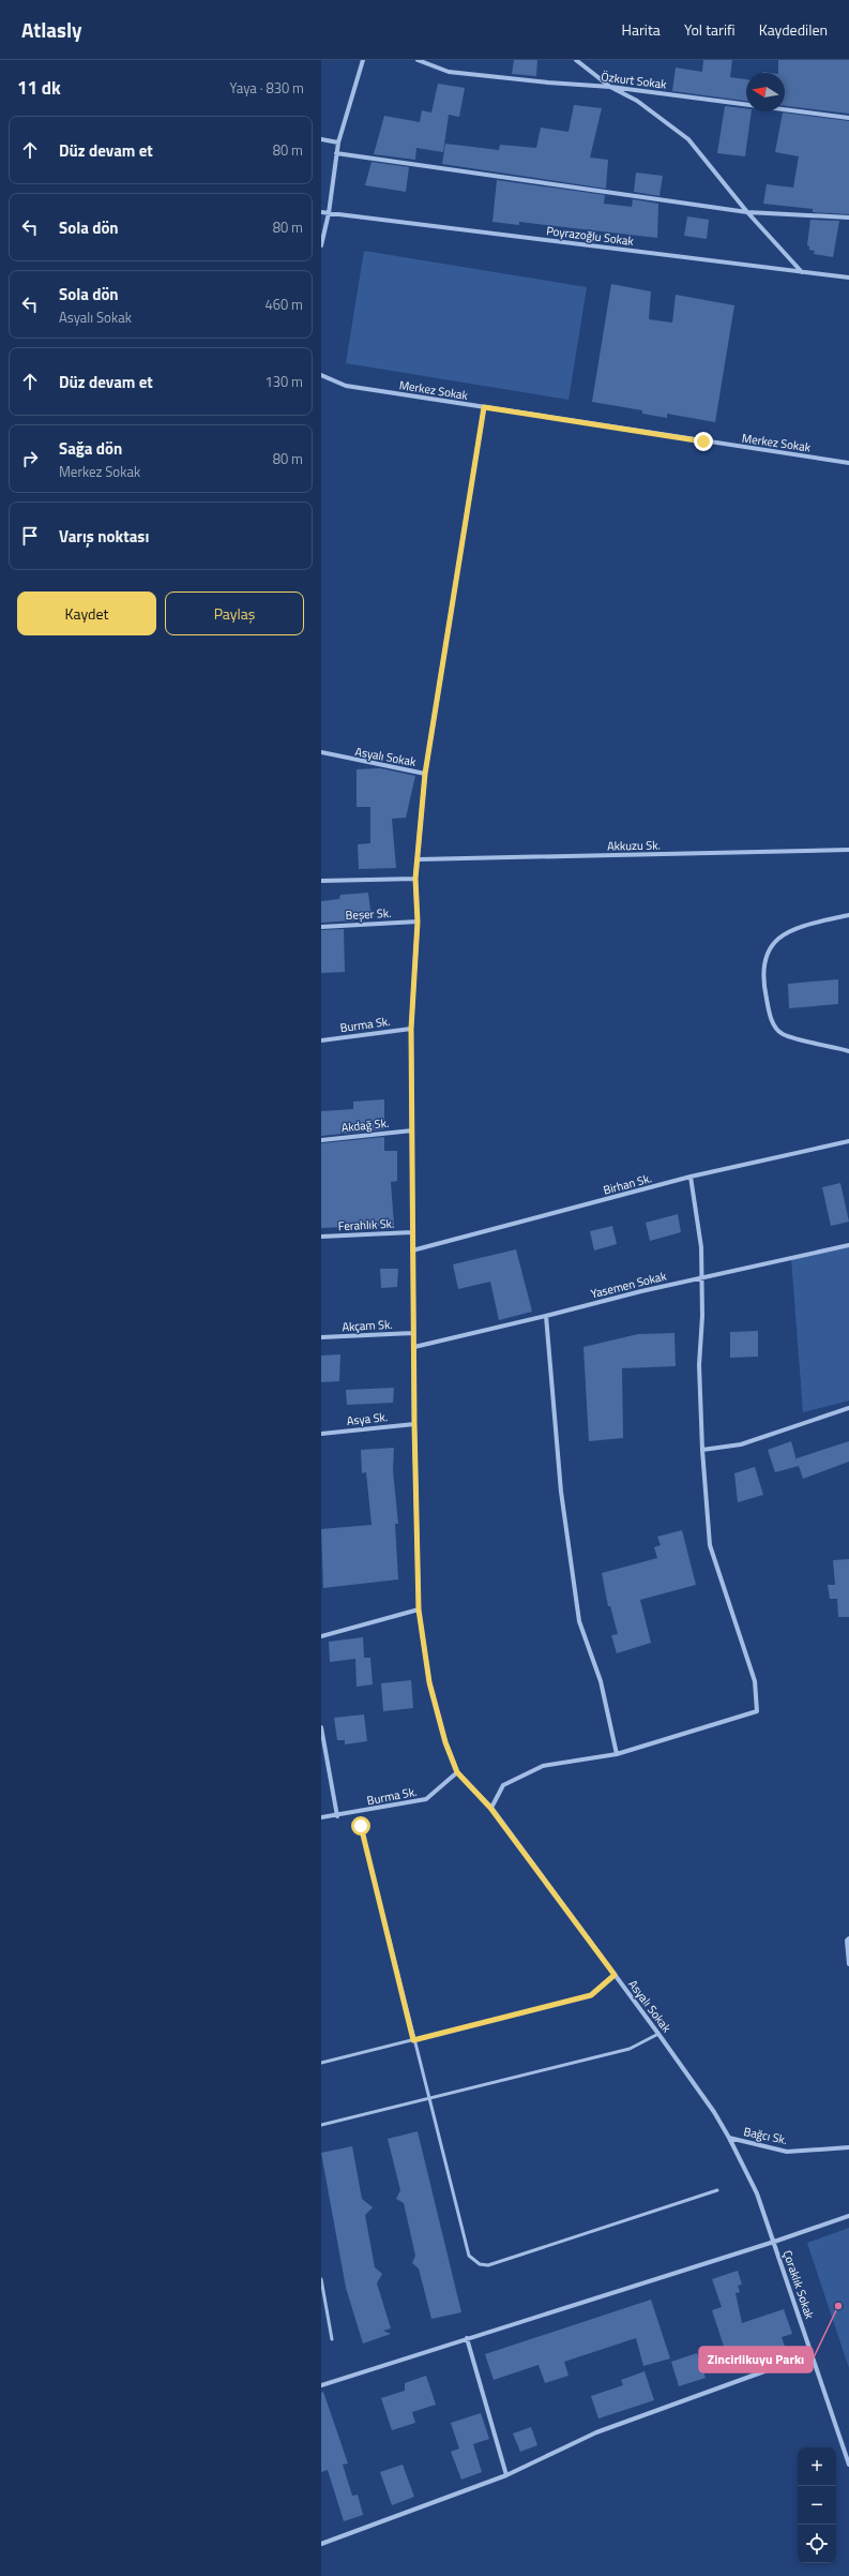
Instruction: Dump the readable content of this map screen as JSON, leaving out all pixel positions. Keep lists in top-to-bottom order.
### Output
{
  "streets": {
    "street": [
      "Özkurt Sokak",
      "Poyrazoğlu Sokak",
      "Merkez Sokak",
      "Asyalı Sokak",
      "Akkuzu Sk.",
      "Beşer Sk.",
      "Burma Sk.",
      "Akdağ Sk.",
      "Birhan Sk.",
      "Ferahlık Sk.",
      "Yasemen Sokak",
      "Akçam Sk.",
      "Asya Sk.",
      "Bağcı Sk.",
      "Çoraklık Sokak"
    ]
  },
  "crossings": [
    ["Asyalı Sokak", "Akkuzu Sk."],
    ["Asyalı Sokak", "Beşer Sk."],
    ["Asyalı Sokak", "Burma Sk."],
    ["Asyalı Sokak", "Akdağ Sk."],
    ["Asyalı Sokak", "Birhan Sk."],
    ["Asyalı Sokak", "Ferahlık Sk."],
    ["Asyalı Sokak", "Yasemen Sokak"],
    ["Asyalı Sokak", "Akçam Sk."],
    ["Asyalı Sokak", "Asya Sk."],
    ["Asyalı Sokak", "Bağcı Sk."],
    ["Asyalı Sokak", "Çoraklık Sokak"],
    ["Bağcı Sk.", "Çoraklık Sokak"]
  ],
  "places": ["Zincirlikuyu Parkı"],
  "north": "left",
  "page": {
    "header": "Atlasly",
    "nav": ["Harita", "Yol tarifi", "Kaydedilen"],
    "heading": ["11 dk", "Yaya · 830 m"],
    "list": [
      ["Düz devam et", "80 m"],
      ["Sola dön", "80 m"],
      ["Sola dön", "Asyalı Sokak", "460 m"],
      ["Düz devam et", "130 m"],
      ["Sağa dön", "Merkez Sokak", "80 m"],
      "Varış noktası"
    ],
    "buttons": ["Kaydet", "Paylaş"],
    "map_buttons": ["+", "−"]
  }
}
